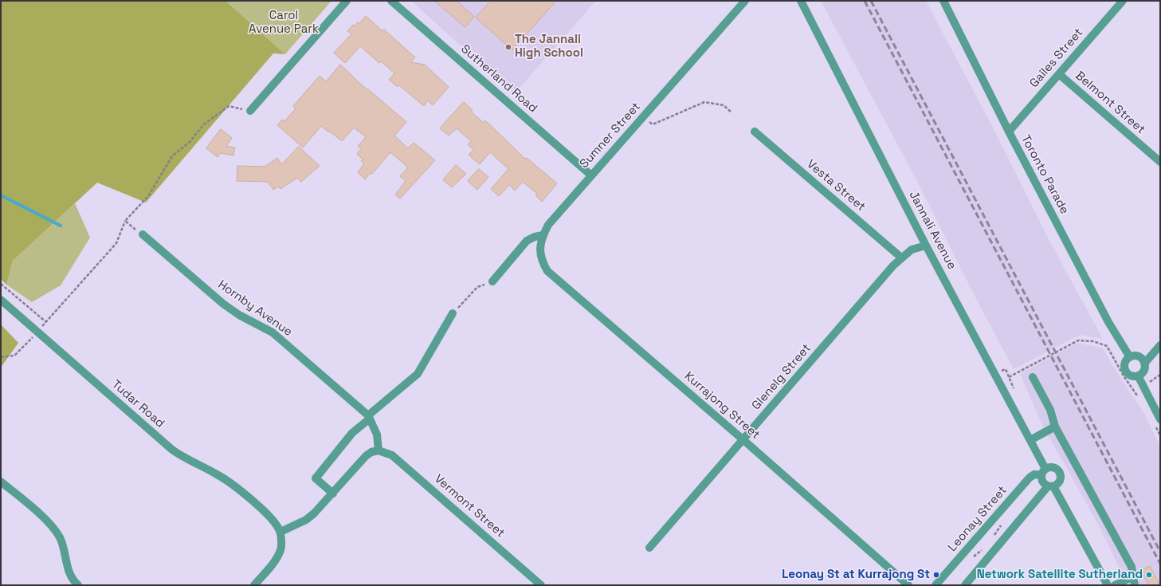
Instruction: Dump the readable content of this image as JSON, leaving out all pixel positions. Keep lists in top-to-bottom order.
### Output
{
  "streets": {
    "street": [
      "Gailes Street",
      "Sutherland Road",
      "Belmont Street",
      "Sumner Street",
      "Toronto Parade",
      "Vesta Street",
      "Jannali Avenue",
      "Hornby Avenue",
      "Glenelg Street",
      "Tudar Road",
      "Kurrajong Street",
      "Vermont Street",
      "Leonay Street"
    ]
  },
  "crossings": [
    ["Gailes Street", "Belmont Street"],
    ["Gailes Street", "Toronto Parade"],
    ["Sutherland Road", "Sumner Street"],
    ["Sumner Street", "Kurrajong Street"],
    ["Vesta Street", "Glenelg Street"],
    ["Jannali Avenue", "Glenelg Street"],
    ["Jannali Avenue", "Leonay Street"],
    ["Glenelg Street", "Kurrajong Street"]
  ],
  "parks": ["Carol Avenue Park"],
  "places": ["The Jannali High School", "Leonay St at Kurrajong St", "Network Satellite Sutherland"]
}
